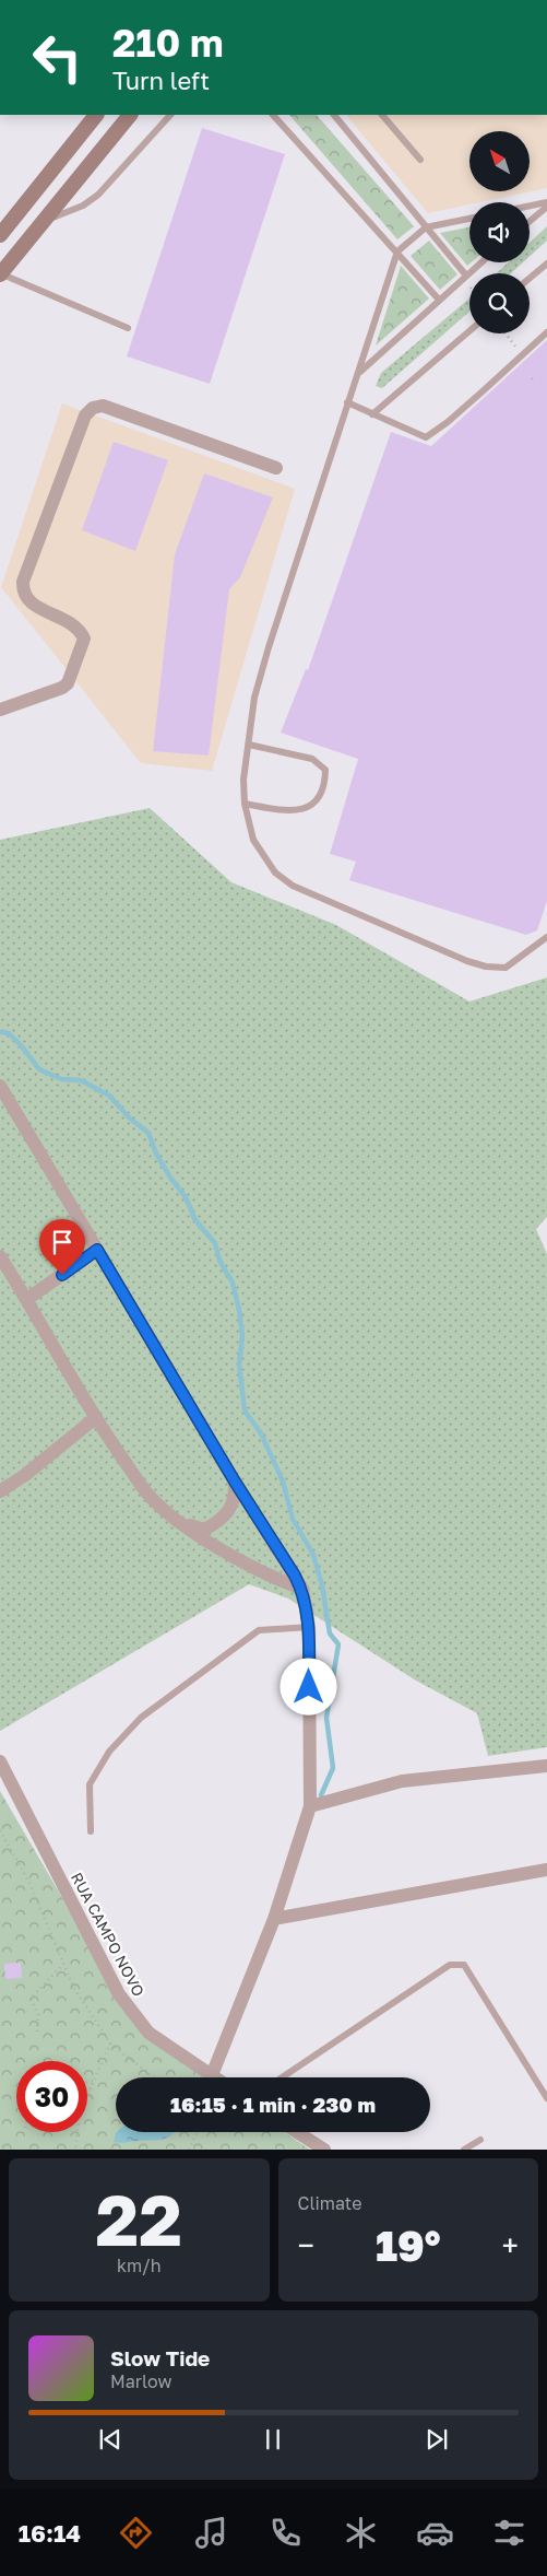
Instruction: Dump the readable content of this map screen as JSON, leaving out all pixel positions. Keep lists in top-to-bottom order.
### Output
{
  "streets": {
    "street": ["RUA CAMPO NOVO"]
  },
  "north": "top left",
  "page": {
    "turn": ["210 m", "Turn left"],
    "limit": "30",
    "trip": "16:15 · 1 min · 230 m",
    "tile": [
      ["22", "km/h"],
      "Climate"
    ],
    "heat": ["−", "19°", "+"],
    "song": ["Slow Tide", "Marlow"],
    "tabs": "16:14"
  }
}
